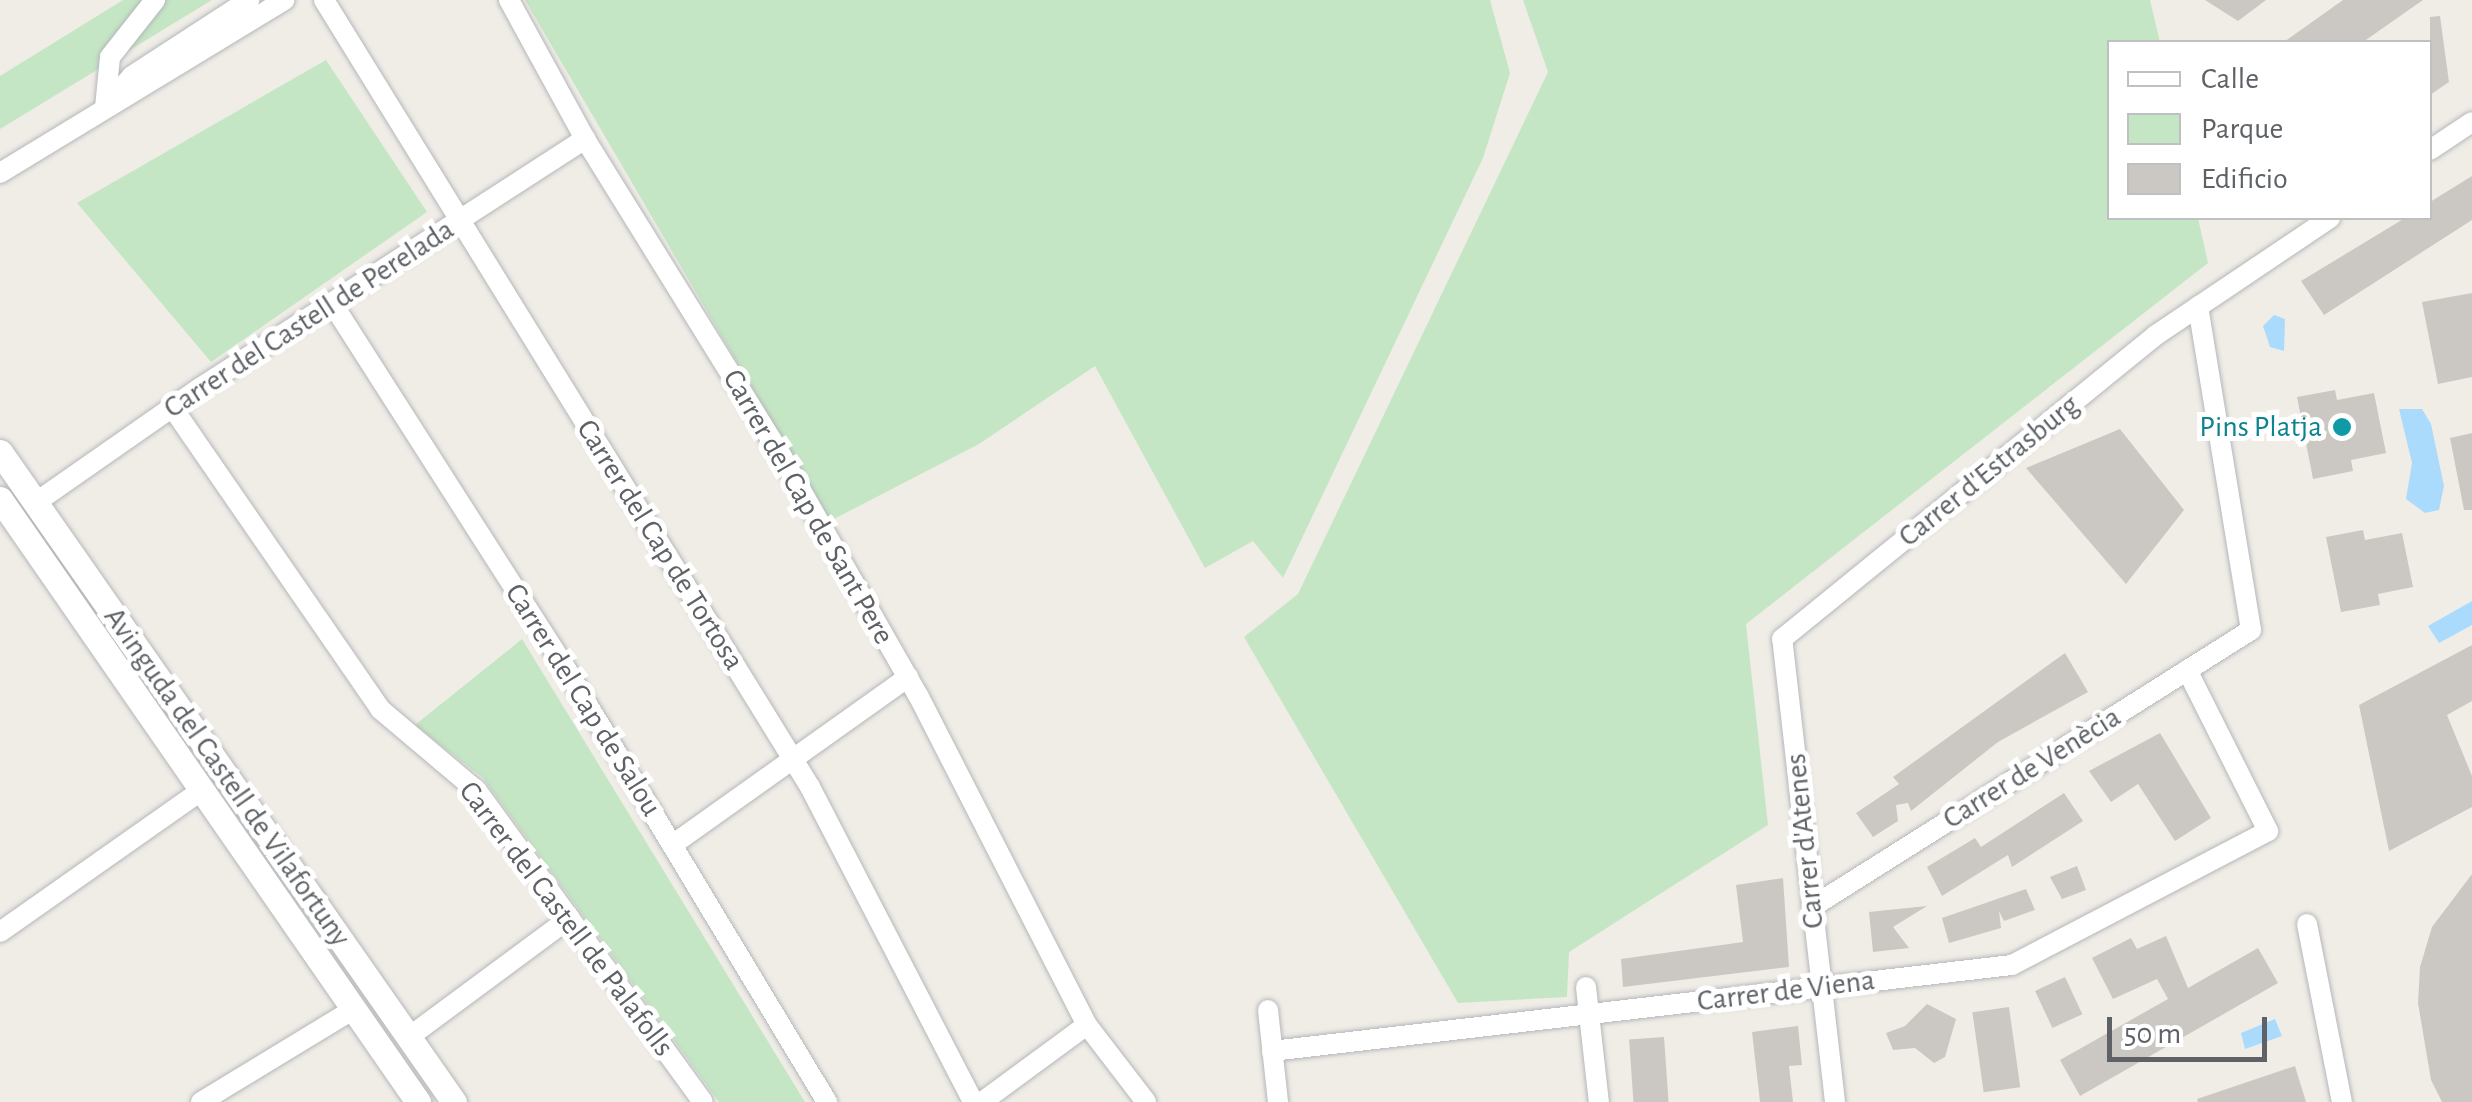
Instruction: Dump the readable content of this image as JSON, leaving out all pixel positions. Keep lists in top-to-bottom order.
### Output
{
  "streets": {
    "street": [
      "Carrer del Castell de Perelada",
      "Carrer d'Estrasburg",
      "Carrer del Cap de Sant Pere",
      "Carrer del Cap de Tortosa",
      "Carrer del Cap de Salou",
      "Carrer de Venècia",
      "Avinguda del Castell de Vilafortuny",
      "Carrer d'Atenes",
      "Carrer del Castell de Palafolls",
      "Carrer de Viena"
    ]
  },
  "crossings": [
    ["Carrer del Castell de Perelada", "Carrer del Cap de Sant Pere"],
    ["Carrer del Castell de Perelada", "Carrer del Cap de Tortosa"],
    ["Carrer del Castell de Perelada", "Carrer del Cap de Salou"],
    ["Carrer del Castell de Perelada", "Avinguda del Castell de Vilafortuny"],
    ["Carrer del Castell de Perelada", "Carrer del Castell de Palafolls"],
    ["Carrer d'Estrasburg", "Carrer de Venècia"],
    ["Carrer d'Estrasburg", "Carrer d'Atenes"],
    ["Carrer de Venècia", "Carrer d'Atenes"],
    ["Carrer de Venècia", "Carrer de Viena"],
    ["Carrer d'Atenes", "Carrer de Viena"]
  ],
  "places": ["Pins Platja"],
  "legend": ["Calle", "Parque", "Edificio"],
  "scale_bar": "50 m"
}
